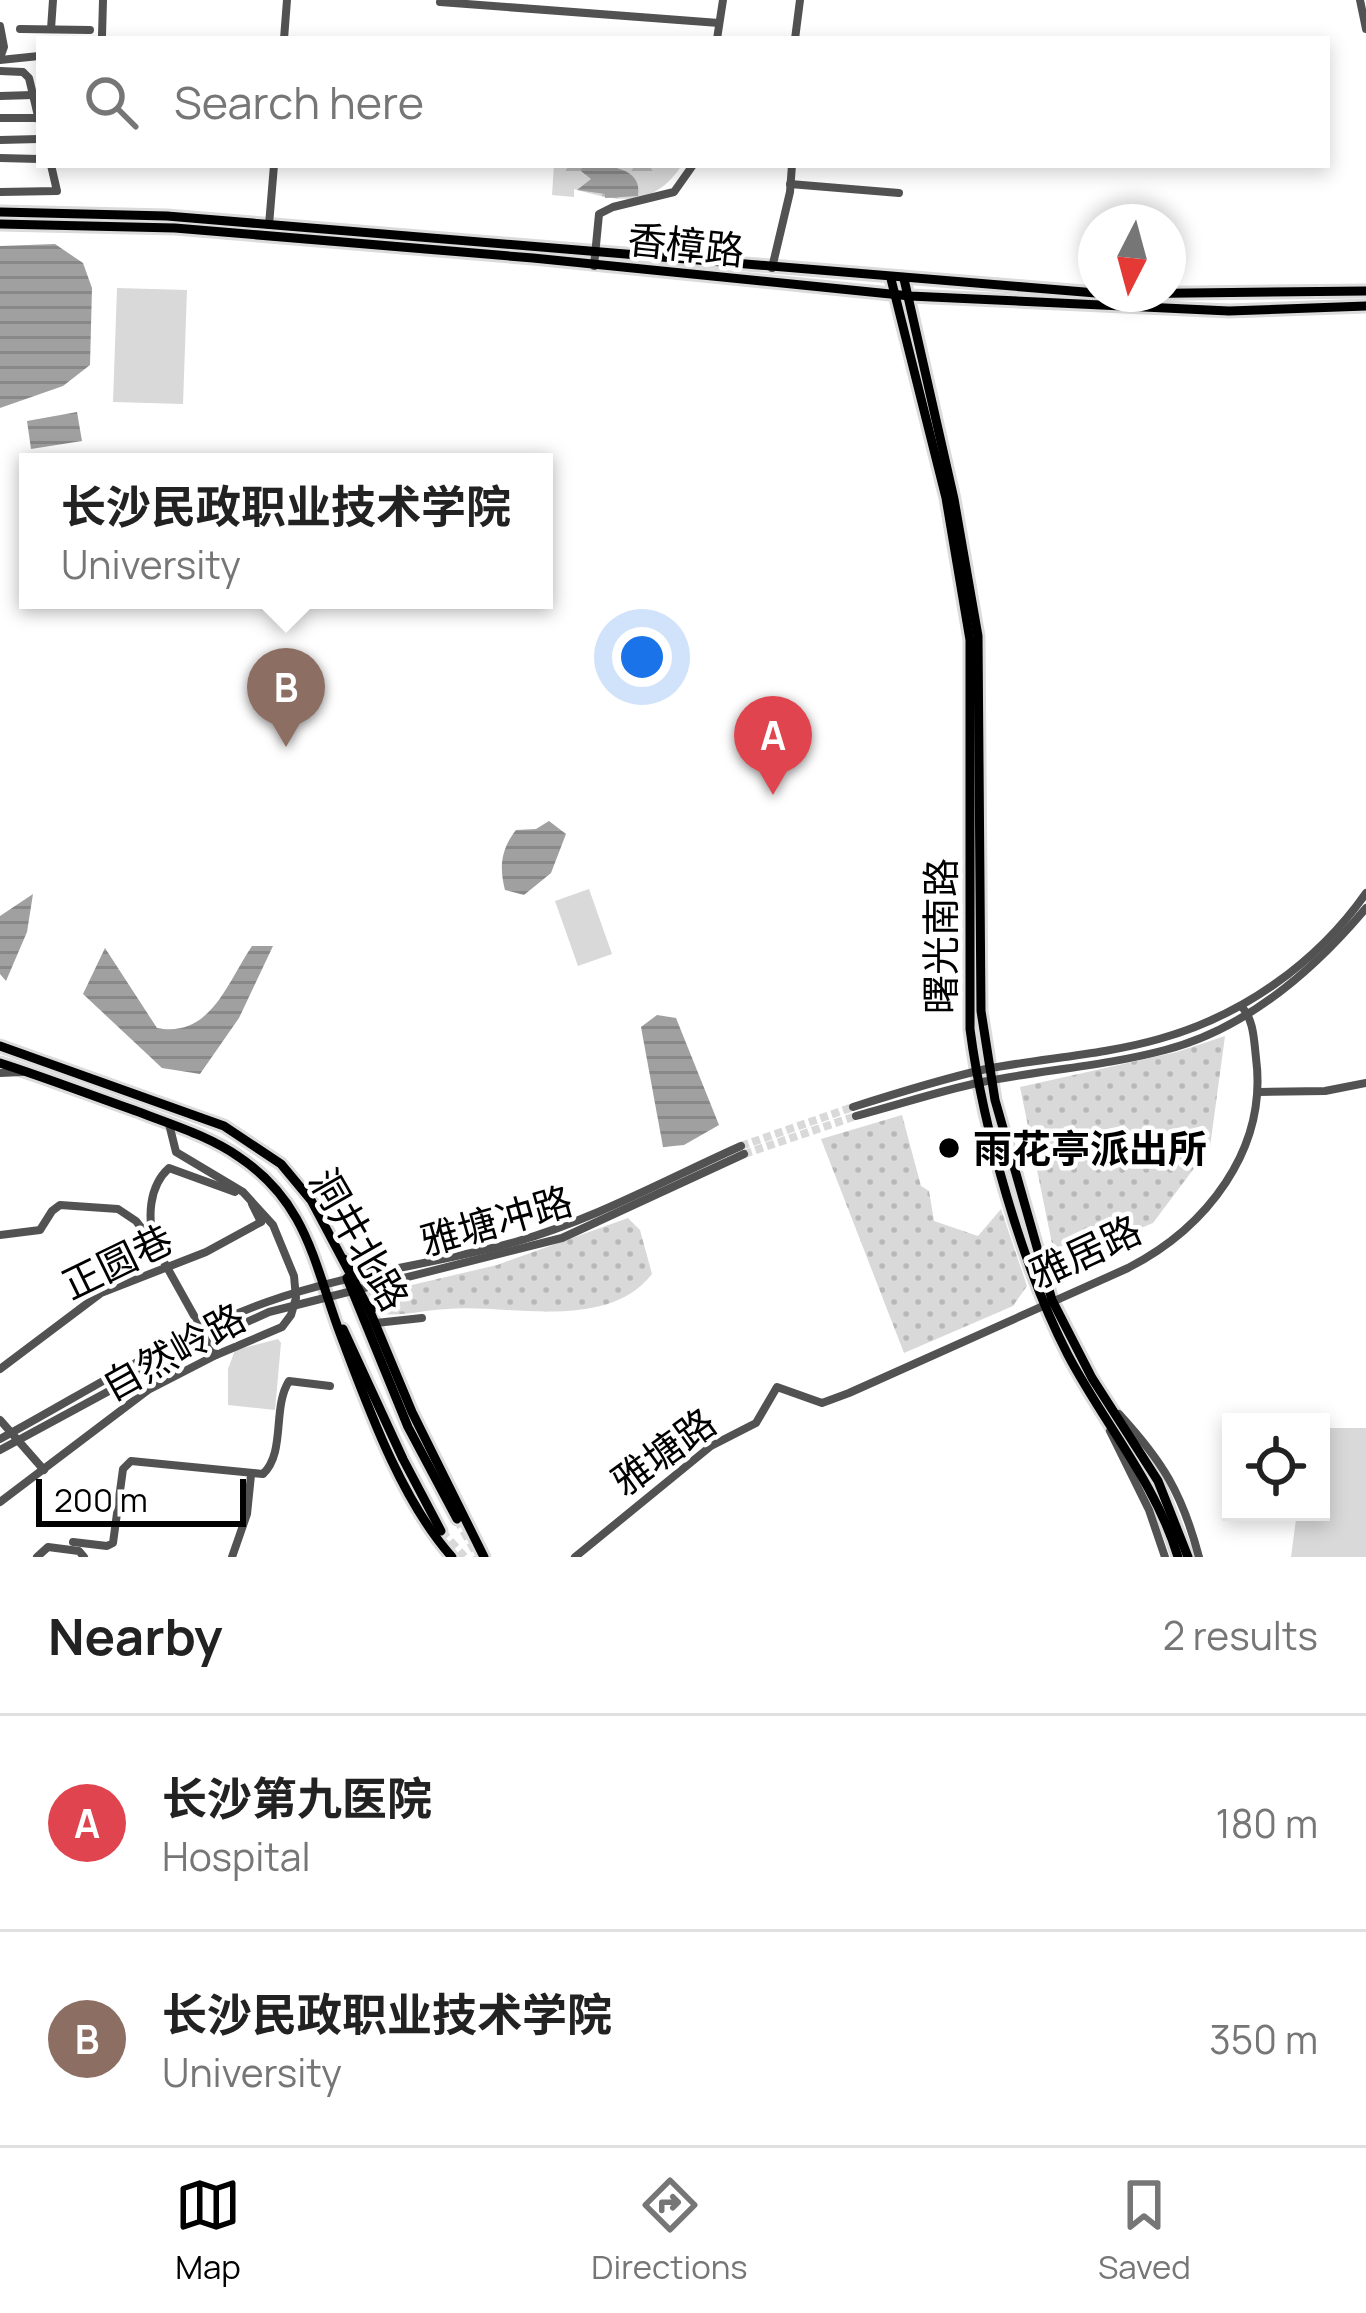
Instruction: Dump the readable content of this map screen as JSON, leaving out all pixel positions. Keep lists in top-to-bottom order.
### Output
{
  "streets": {
    "main road": ["香樟路", "曙光南路", "洞井北路"],
    "street": [
      "雅塘冲路",
      "雅居路",
      "正圆巷",
      "自然岭路",
      "雅塘路"
    ]
  },
  "crossings": [
    ["香樟路", "曙光南路"],
    ["曙光南路", "雅居路"],
    ["雅塘冲路", "洞井北路"],
    ["雅塘冲路", "自然岭路"],
    ["洞井北路", "自然岭路"],
    ["雅居路", "雅塘路"],
    ["正圆巷", "自然岭路"]
  ],
  "places": ["雨花亭派出所"],
  "scale_bar": "200 m",
  "north": "bottom",
  "page": {
    "search": "Search here",
    "popup": ["长沙民政职业技术学院", "University"],
    "pins": ["B", "A"],
    "scale": "200 m",
    "heading": ["Nearby", "2 results"],
    "list": [
      {
        "mark": "A",
        "name": "长沙第九医院",
        "note": "Hospital",
        "value": "180 m"
      },
      {
        "mark": "B",
        "name": "长沙民政职业技术学院",
        "note": "University",
        "value": "350 m"
      }
    ],
    "nav": ["Map", "Directions", "Saved"]
  }
}
